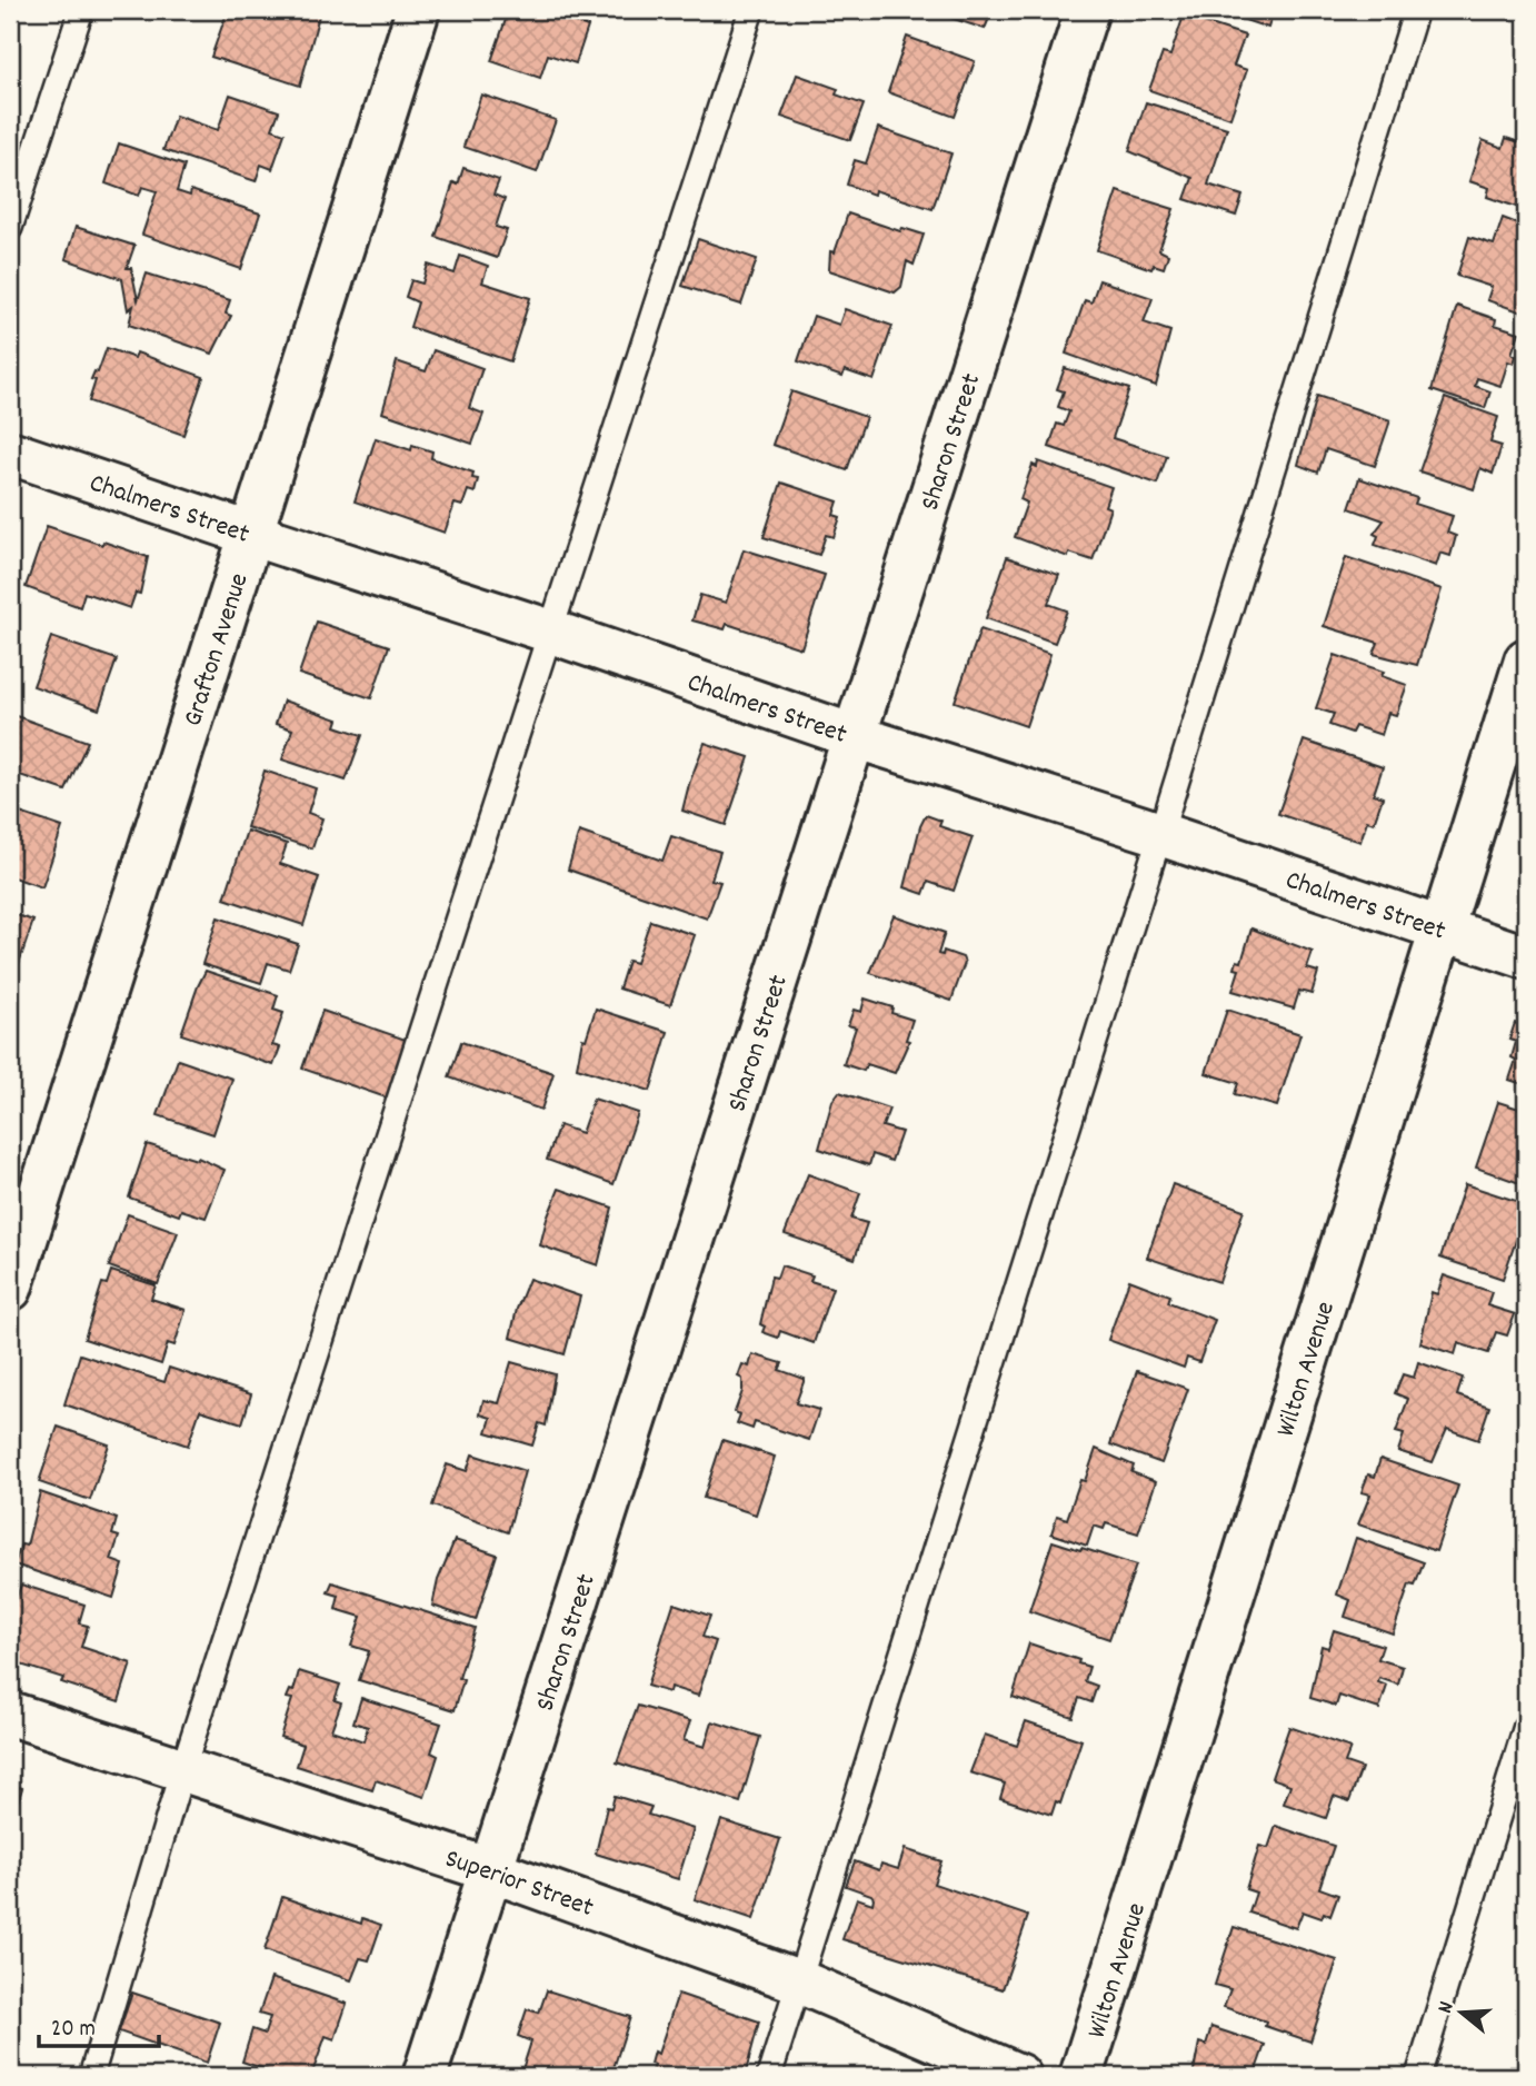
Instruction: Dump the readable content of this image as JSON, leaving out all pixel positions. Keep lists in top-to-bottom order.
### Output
{
  "streets": {
    "street": [
      "Sharon Street",
      "Chalmers Street",
      "Grafton Avenue",
      "Wilton Avenue",
      "Superior Street"
    ]
  },
  "crossings": [
    ["Sharon Street", "Chalmers Street"],
    ["Sharon Street", "Superior Street"],
    ["Chalmers Street", "Grafton Avenue"],
    ["Chalmers Street", "Wilton Avenue"]
  ],
  "scale_bar": "20 m",
  "north": "left"
}
